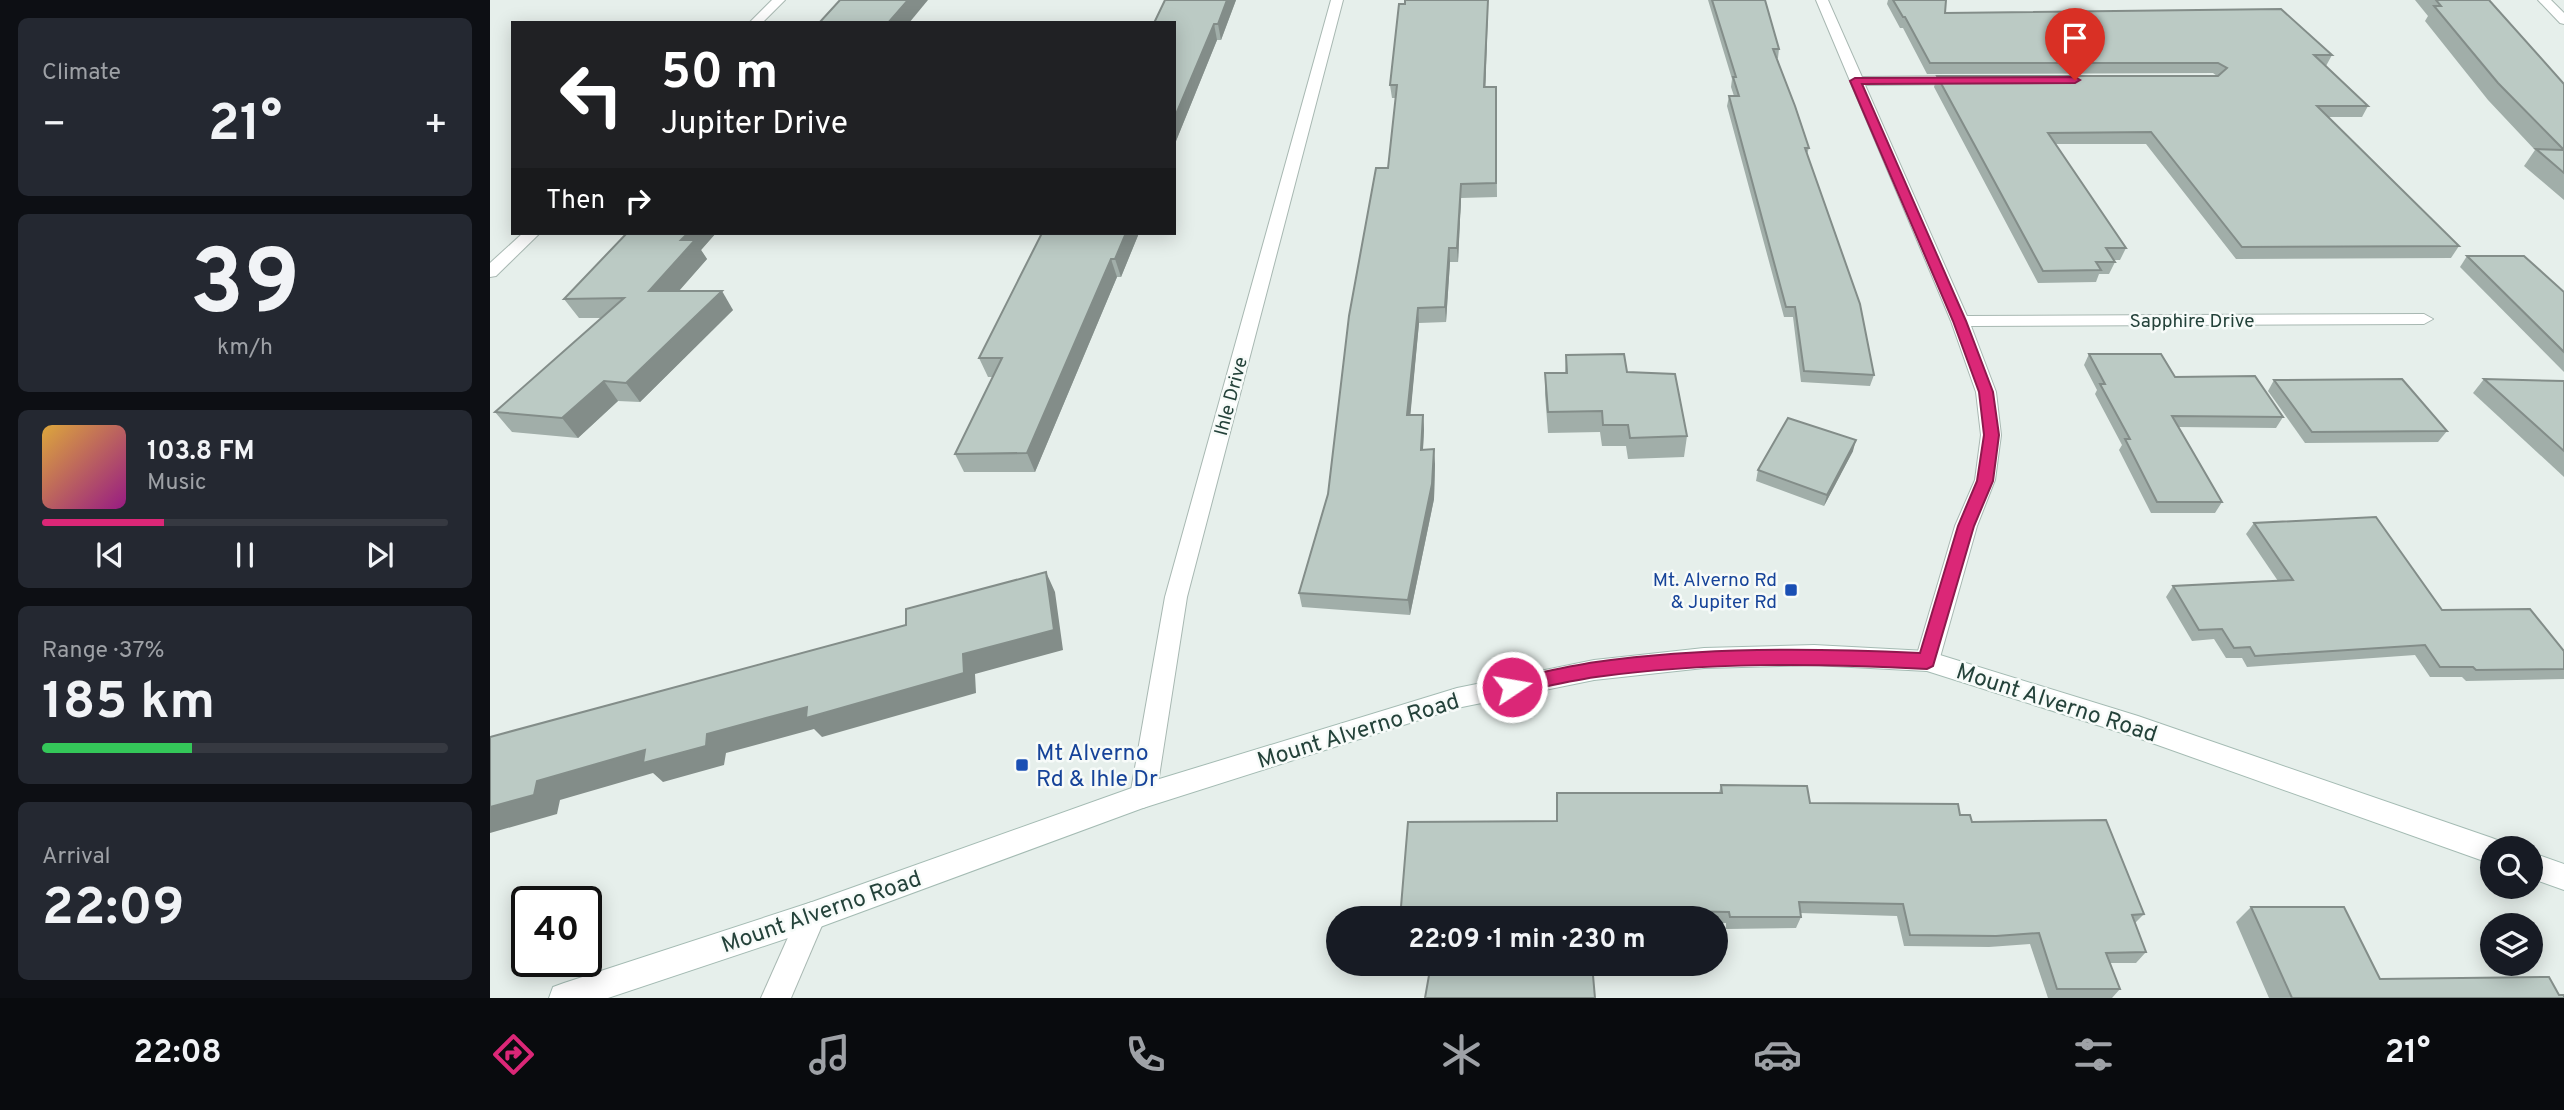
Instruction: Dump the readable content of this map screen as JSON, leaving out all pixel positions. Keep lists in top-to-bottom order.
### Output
{
  "streets": {
    "street": ["Sapphire Drive", "Ihle Drive", "Mount Alverno Road"]
  },
  "crossings": [
    ["Ihle Drive", "Mount Alverno Road"]
  ],
  "places": {
    "transit": ["Mt. Alverno Rd & Jupiter Rd", "Mt Alverno Rd & Ihle Dr"]
  },
  "page": {
    "tile": [
      "Climate",
      ["39", "km/h"],
      ["Range · 37%", "185 km"],
      ["Arrival", "22:09"]
    ],
    "turn": ["50 m", "Jupiter Drive"],
    "heat": ["−", "21°", "+"],
    "then": "Then",
    "song": ["103.8 FM", "Music"],
    "limit": "40",
    "trip": "22:09 · 1 min · 230 m",
    "tabs": ["22:08", "21°"]
  }
}
